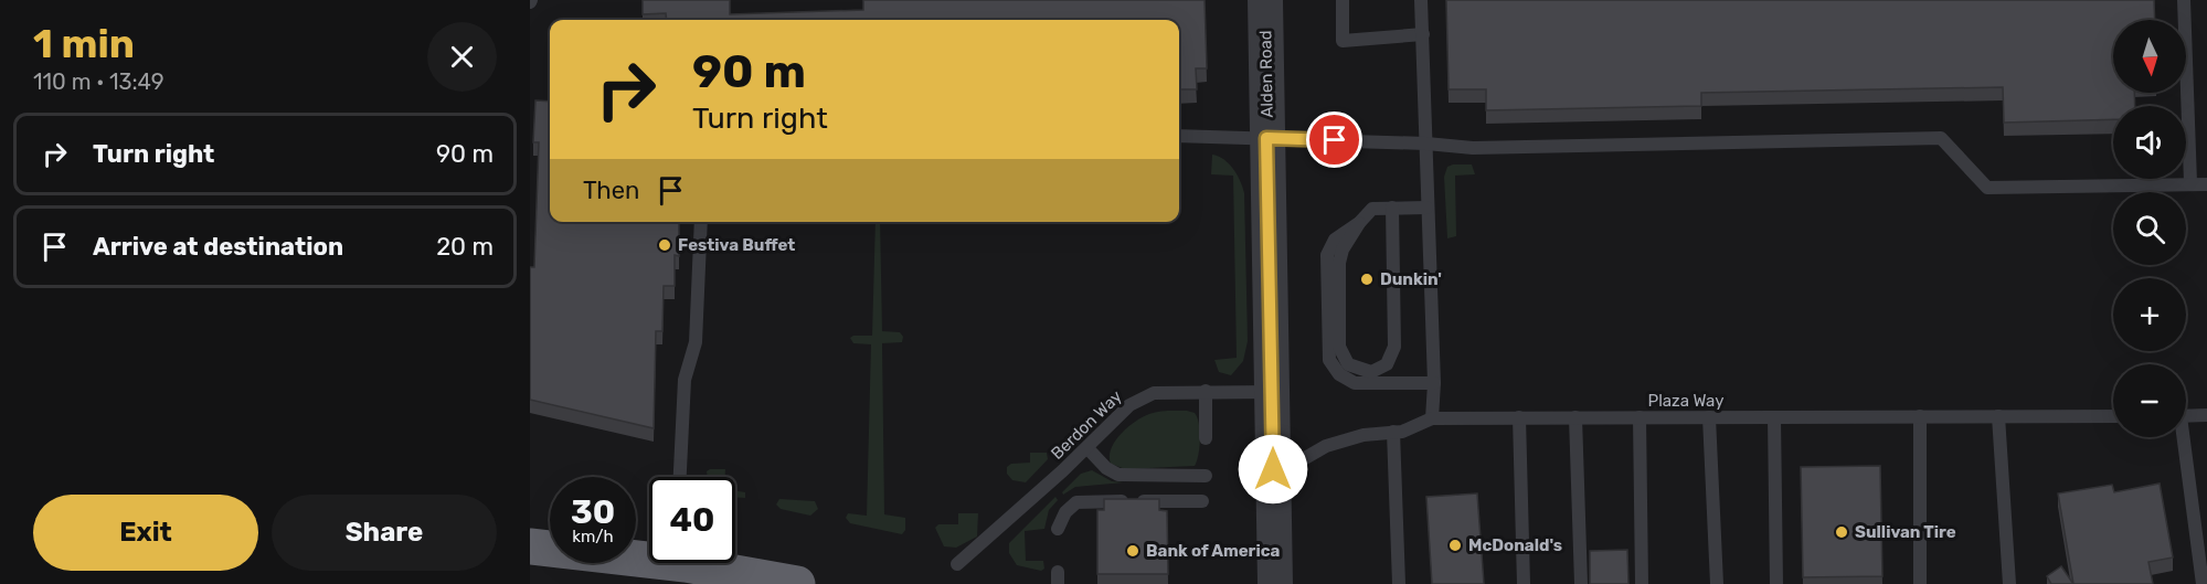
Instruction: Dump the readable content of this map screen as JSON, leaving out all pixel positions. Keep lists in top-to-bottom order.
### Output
{
  "streets": {
    "street": ["Alden Road"],
    "lane": ["Plaza Way", "Berdon Way"]
  },
  "crossings": [
    ["Alden Road", "Plaza Way"],
    ["Alden Road", "Berdon Way"]
  ],
  "places": [
    "Festiva Buffet",
    "Dunkin'",
    "Sullivan Tire",
    "McDonald's",
    "Bank of America"
  ],
  "north": "bottom",
  "page": {
    "heading": ["1 min", "110 m · 13:49"],
    "map_buttons": ["+", "−"],
    "turn": ["90 m", "Turn right"],
    "list": [
      {
        "name": "Turn right",
        "value": "90 m"
      },
      {
        "name": "Arrive at destination",
        "value": "20 m"
      }
    ],
    "then": "Then",
    "speed": "30 km/h",
    "limit": "40",
    "buttons": ["Exit", "Share"]
  }
}
